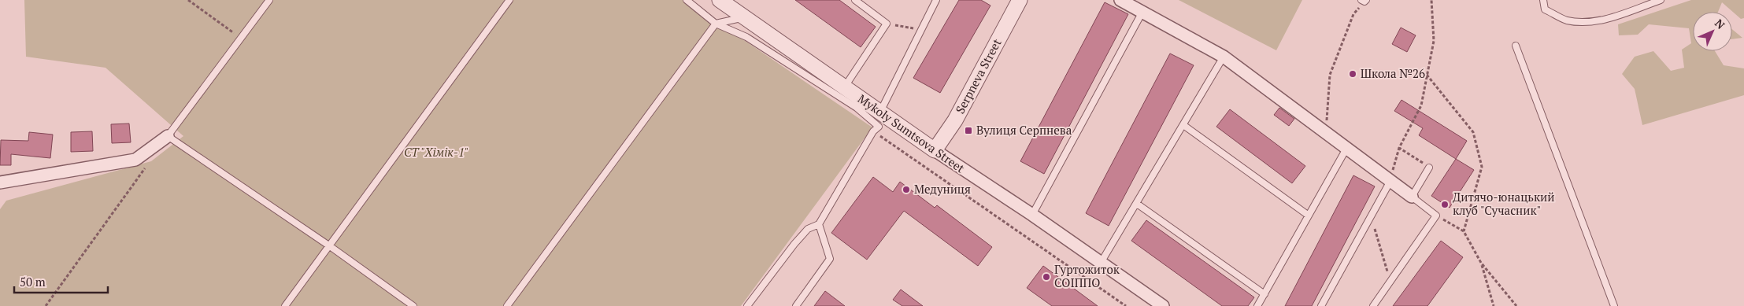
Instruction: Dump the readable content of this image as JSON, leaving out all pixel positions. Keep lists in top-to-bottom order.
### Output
{
  "streets": {
    "street": ["Serpneva Street", "Mykoly Sumtsova Street"]
  },
  "crossings": [
    ["Serpneva Street", "Mykoly Sumtsova Street"]
  ],
  "parks": ["СТ \"Хімік-1\""],
  "places": {
    "other": [
      "Школа №26",
      "Медуниця",
      "Дитячо-юнацький клуб \"Сучасник\"",
      "Гуртожиток СОІППО"
    ],
    "transit": ["Вулиця Серпнева"]
  },
  "scale_bar": "50 m",
  "north": "top right"
}
